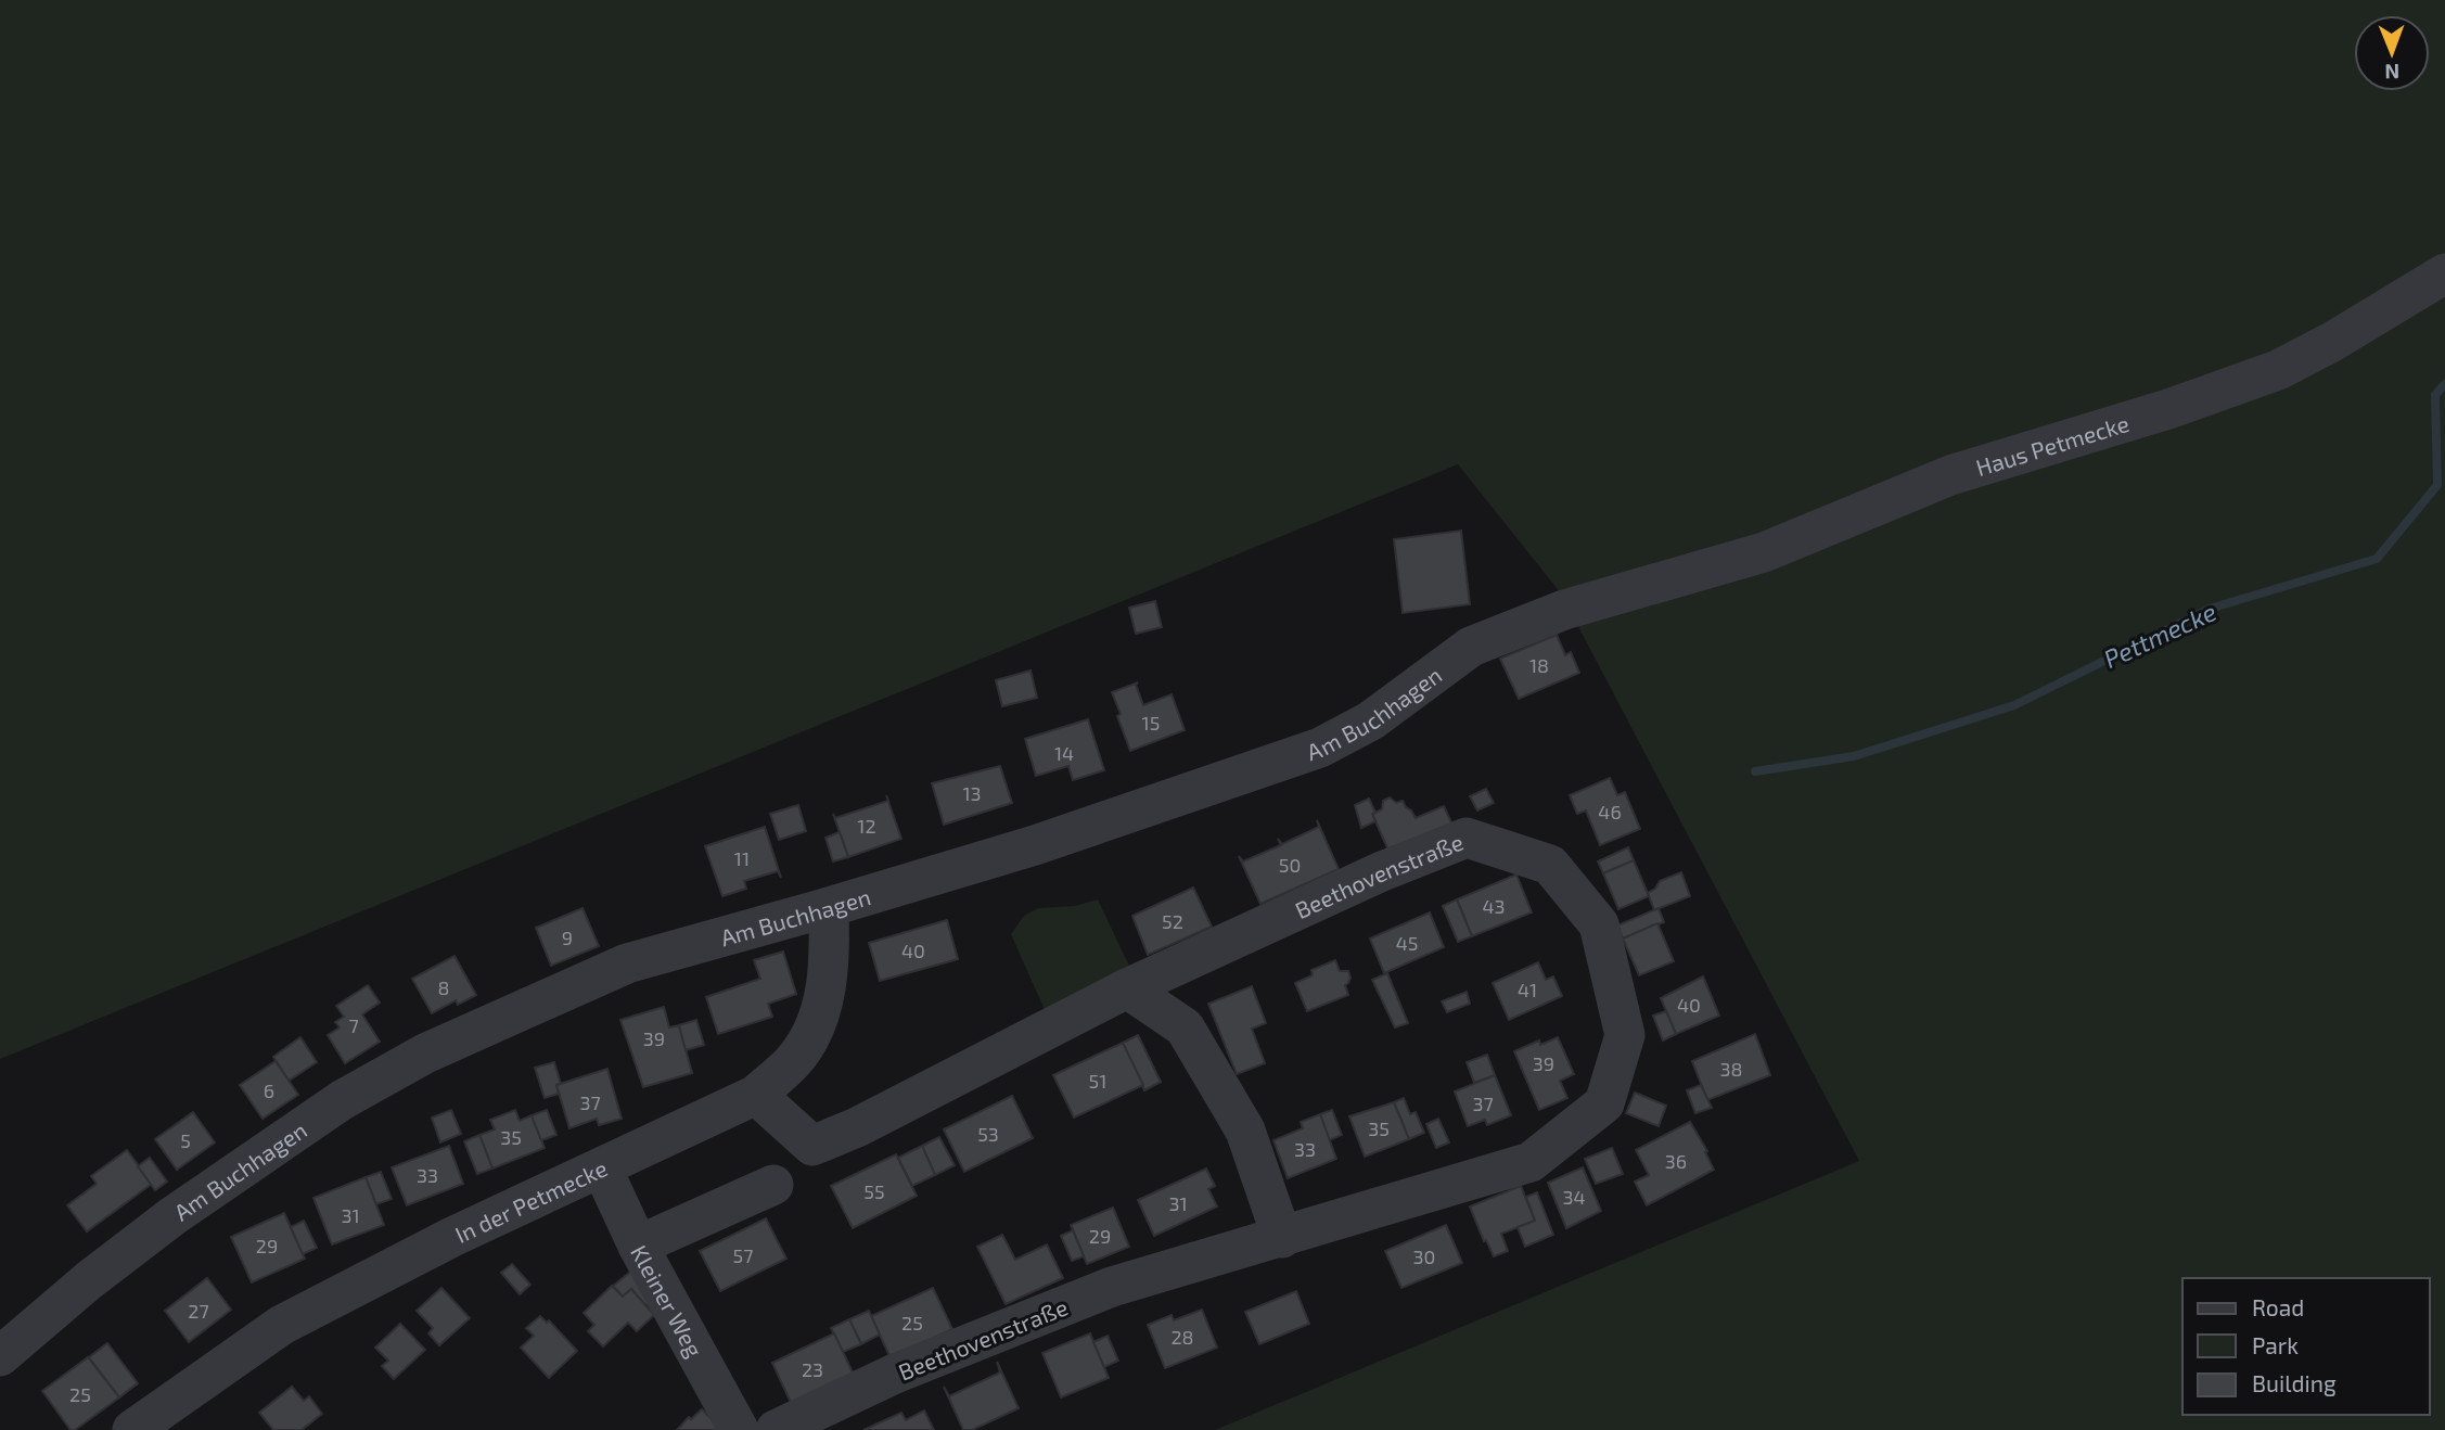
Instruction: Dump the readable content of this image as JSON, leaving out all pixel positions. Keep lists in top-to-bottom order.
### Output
{
  "streets": {
    "street": [
      "Haus Petmecke",
      "Am Buchhagen",
      "Beethovenstraße",
      "In der Petmecke",
      "Kleiner Weg"
    ]
  },
  "crossings": [
    ["Haus Petmecke", "Am Buchhagen"],
    ["Am Buchhagen", "In der Petmecke"],
    ["Beethovenstraße", "In der Petmecke"],
    ["In der Petmecke", "Kleiner Weg"]
  ],
  "water": ["Pettmecke"],
  "house_numbers": [
    "18",
    "15",
    "14",
    "13",
    "46",
    "12",
    "11",
    "50",
    "43",
    "52",
    "9",
    "45",
    "40",
    "8",
    "41",
    "40",
    "7",
    "39",
    "39",
    "38",
    "51",
    "6",
    "37",
    "37",
    "35",
    "53",
    "35",
    "5",
    "33",
    "36",
    "33",
    "55",
    "34",
    "31",
    "31",
    "29",
    "29",
    "57",
    "30",
    "27",
    "25",
    "28",
    "23",
    "25"
  ],
  "legend": ["Road", "Park", "Building"],
  "north": "bottom"
}
